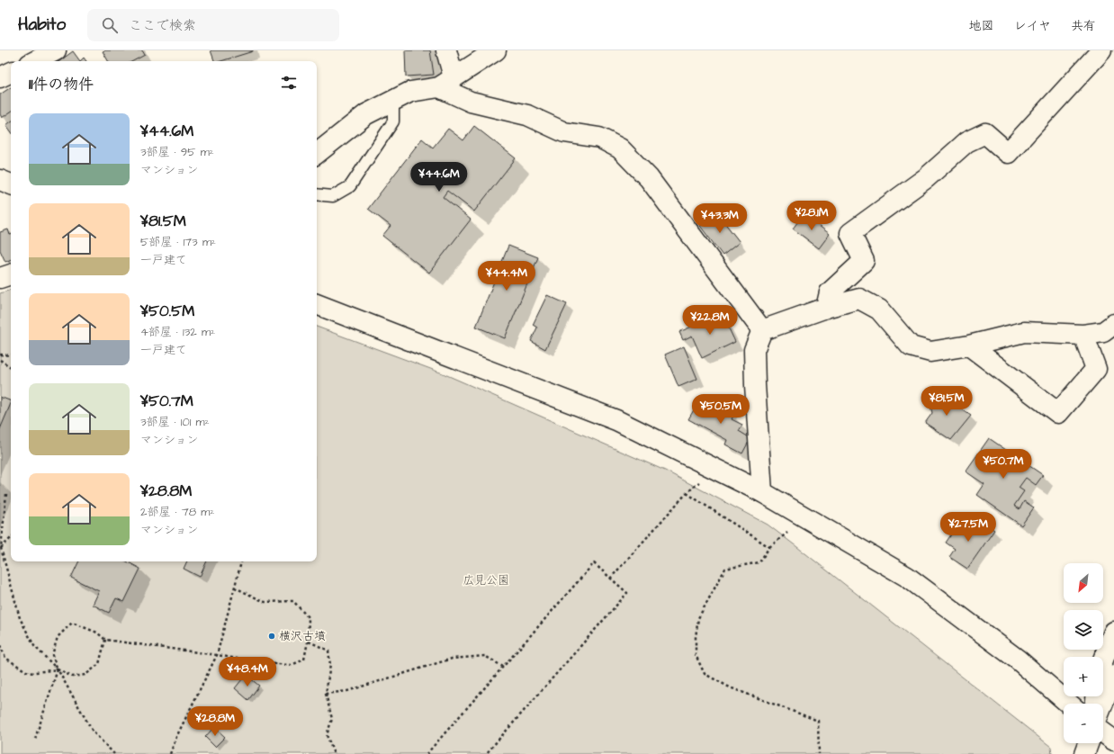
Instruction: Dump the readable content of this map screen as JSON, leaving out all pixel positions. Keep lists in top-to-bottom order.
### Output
{
  "parks": ["広見公園"],
  "places": ["横沢古墳"],
  "north": "bottom left",
  "page": {
    "header": "Habito",
    "search": "ここで検索",
    "nav": ["地図", "レイヤ", "共有"],
    "heading": "11件の物件",
    "list": [
      {
        "name": "¥44.6M",
        "note": "3部屋 · 95 m² · マンション"
      },
      {
        "name": "¥81.5M",
        "note": "5部屋 · 173 m² · 一戸建て"
      },
      {
        "name": "¥50.5M",
        "note": "4部屋 · 132 m² · 一戸建て"
      },
      {
        "name": "¥50.7M",
        "note": "3部屋 · 101 m² · マンション"
      },
      {
        "name": "¥28.8M",
        "note": "2部屋 · 78 m² · マンション"
      }
    ],
    "price": [
      "¥44.6M",
      "¥28.1M",
      "¥43.3M",
      "¥44.4M",
      "¥22.8M",
      "¥81.5M",
      "¥50.5M",
      "¥50.7M",
      "¥27.5M",
      "¥48.4M",
      "¥28.8M"
    ],
    "map_buttons": ["+", "−"]
  }
}
